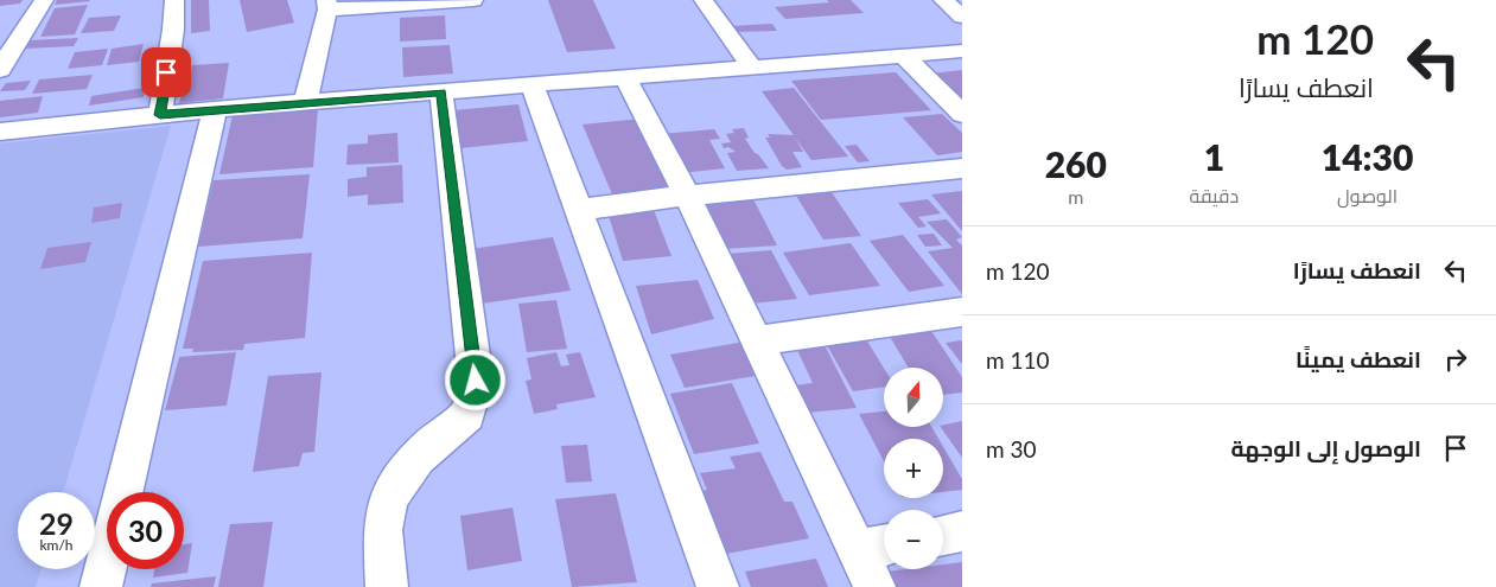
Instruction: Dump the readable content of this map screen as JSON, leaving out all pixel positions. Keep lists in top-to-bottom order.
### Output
{
  "north": "top",
  "page": {
    "turn": ["120 m", "انعطف يسارًا"],
    "eta": [
      "14:30",
      "الوصول",
      "1",
      "دقيقة",
      "260",
      "m"
    ],
    "list": [
      {
        "name": "انعطف يسارًا",
        "value": "120 m"
      },
      {
        "name": "انعطف يمينًا",
        "value": "110 m"
      },
      {
        "name": "الوصول إلى الوجهة",
        "value": "30 m"
      }
    ],
    "map_buttons": ["+", "−"],
    "speed": "29 km/h",
    "limit": "30"
  }
}
